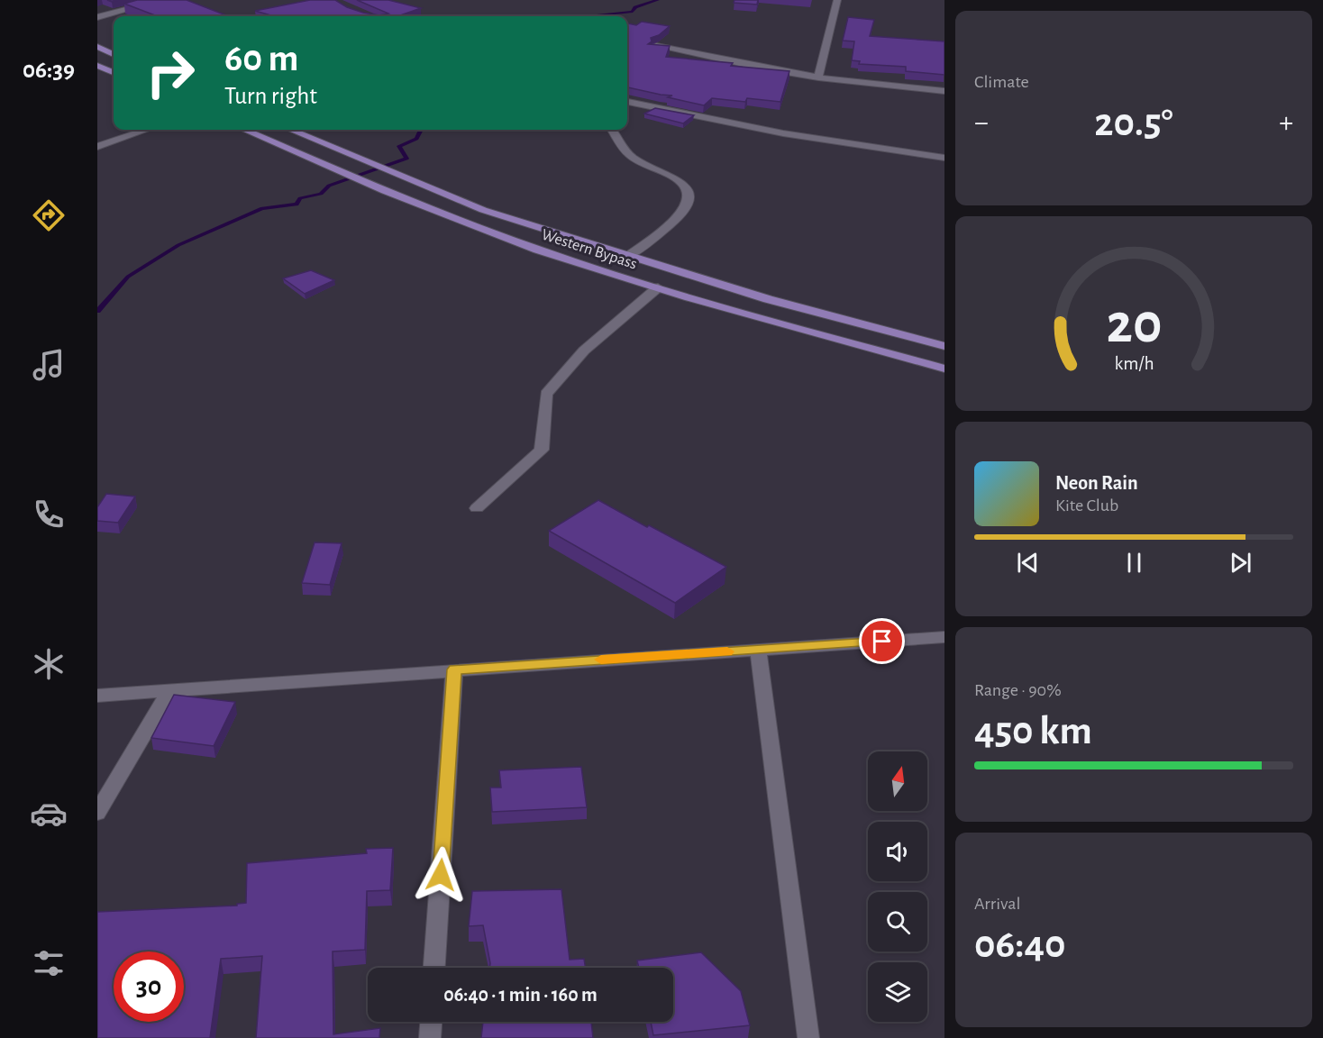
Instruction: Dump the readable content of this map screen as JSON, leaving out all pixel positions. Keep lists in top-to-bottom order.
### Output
{
  "streets": {
    "main road": ["Western Bypass"]
  },
  "north": "top",
  "page": {
    "tabs": "06:39",
    "tile": [
      "Climate",
      ["Range · 90%", "450 km"],
      ["Arrival", "06:40"]
    ],
    "turn": ["60 m", "Turn right"],
    "heat": ["−", "20.5°", "+"],
    "song": ["Neon Rain", "Kite Club"],
    "limit": "30",
    "trip": "06:40 · 1 min · 160 m",
    "gauge": ["20", "km/h"]
  }
}
